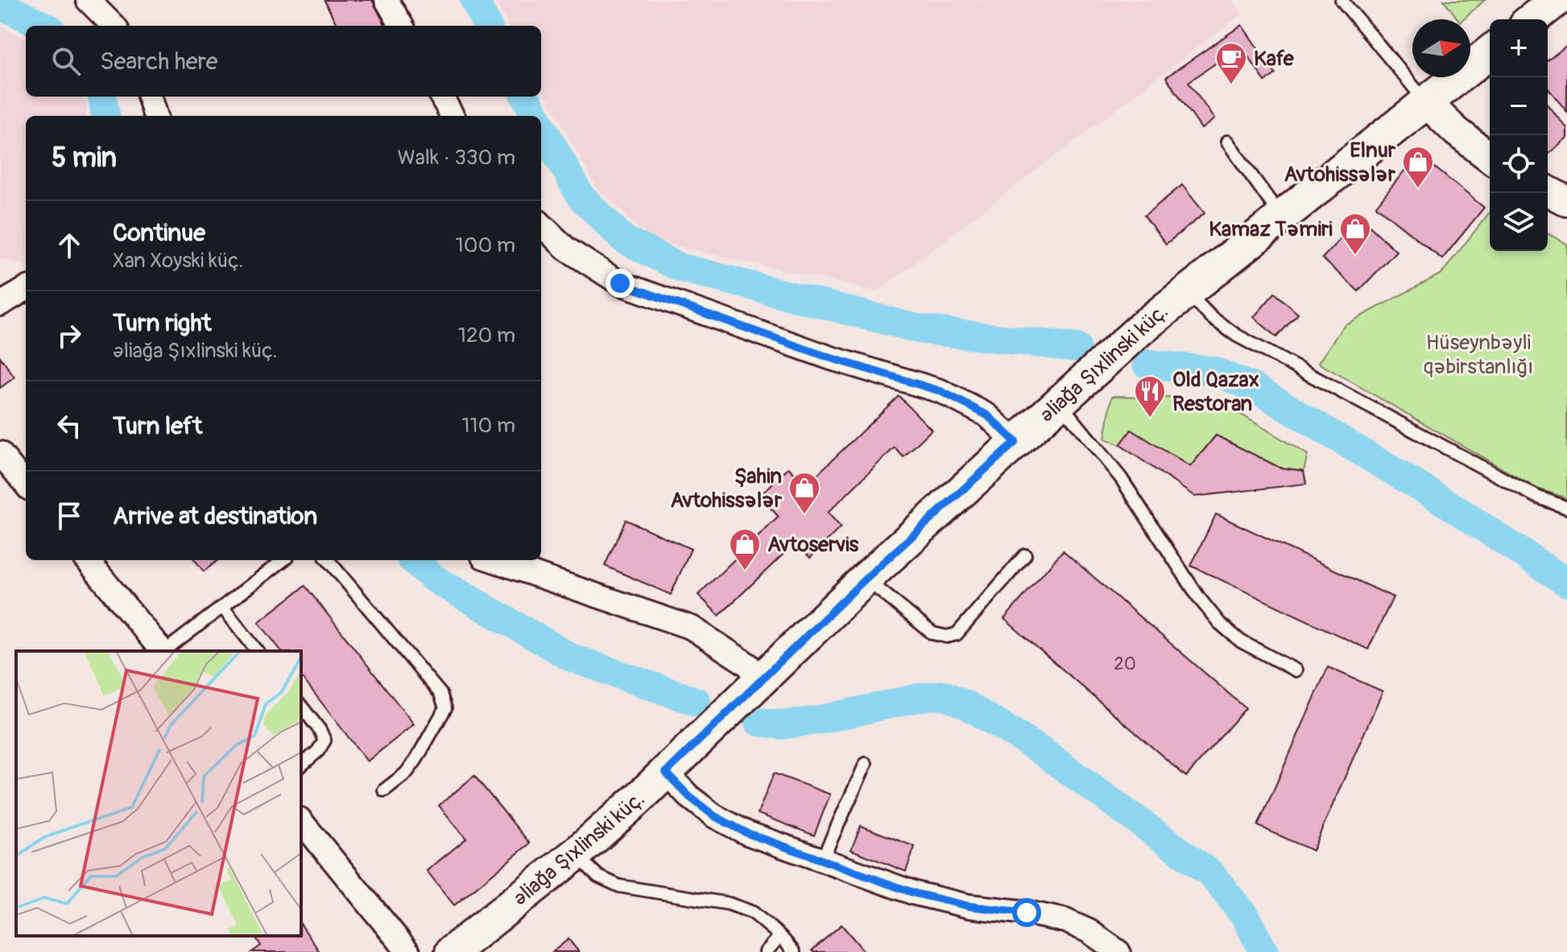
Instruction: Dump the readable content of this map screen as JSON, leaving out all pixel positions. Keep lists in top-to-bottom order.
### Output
{
  "streets": {
    "main road": ["Əliağa Şıxlinski küç."]
  },
  "parks": ["Hüseynbəyli qəbirstanlığı"],
  "places": {
    "cafe": ["Kafe"],
    "shop": [
      "Elnur Avtohissələr",
      "Kamaz Təmiri",
      "Şahin Avtohissələr",
      "Avtoservis"
    ],
    "restaurant": ["Old Qazax Restoran"]
  },
  "house_numbers": ["20"],
  "north": "right",
  "page": {
    "map_buttons": ["+", "−"],
    "search": "Search here",
    "heading": ["5 min", "Walk · 330 m"],
    "list": [
      ["Continue", "Xan Xoyski küç.", "100 m"],
      ["Turn right", "Əliağa Şıxlinski küç.", "120 m"],
      ["Turn left", "110 m"],
      "Arrive at destination"
    ]
  }
}
